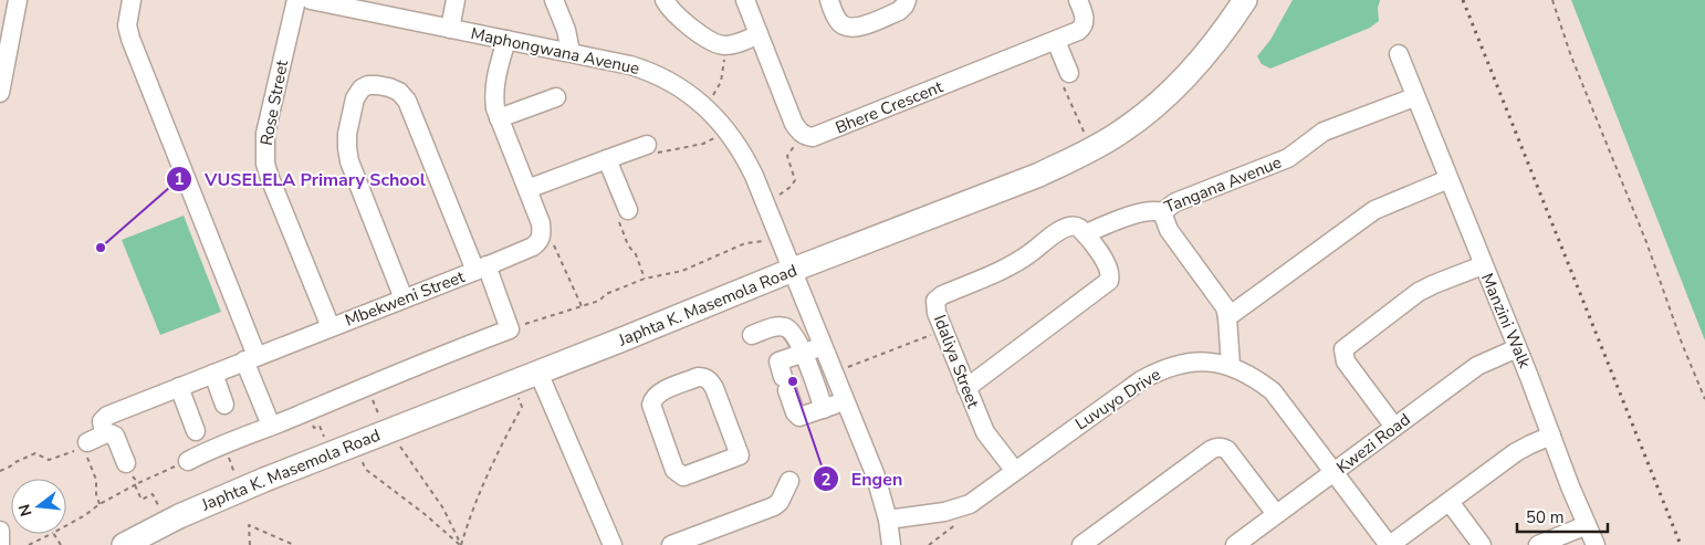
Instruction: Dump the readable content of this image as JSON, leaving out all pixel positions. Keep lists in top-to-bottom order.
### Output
{
  "streets": {
    "main road": ["Japhta K. Masemola Road"],
    "street": [
      "Maphongwana Avenue",
      "Rose Street",
      "Bhere Crescent",
      "Tangana Avenue",
      "Mbekweni Street",
      "Manzini Walk",
      "Idaliya Street",
      "Luvuyo Drive",
      "Kwezi Road"
    ]
  },
  "crossings": [
    ["Maphongwana Avenue", "Japhta K. Masemola Road"],
    ["Maphongwana Avenue", "Luvuyo Drive"],
    ["Rose Street", "Mbekweni Street"],
    ["Tangana Avenue", "Manzini Walk"],
    ["Tangana Avenue", "Idaliya Street"],
    ["Manzini Walk", "Kwezi Road"],
    ["Idaliya Street", "Luvuyo Drive"],
    ["Luvuyo Drive", "Kwezi Road"]
  ],
  "places": ["VUSELELA Primary School", "Engen"],
  "scale_bar": "50 m",
  "north": "left"
}
